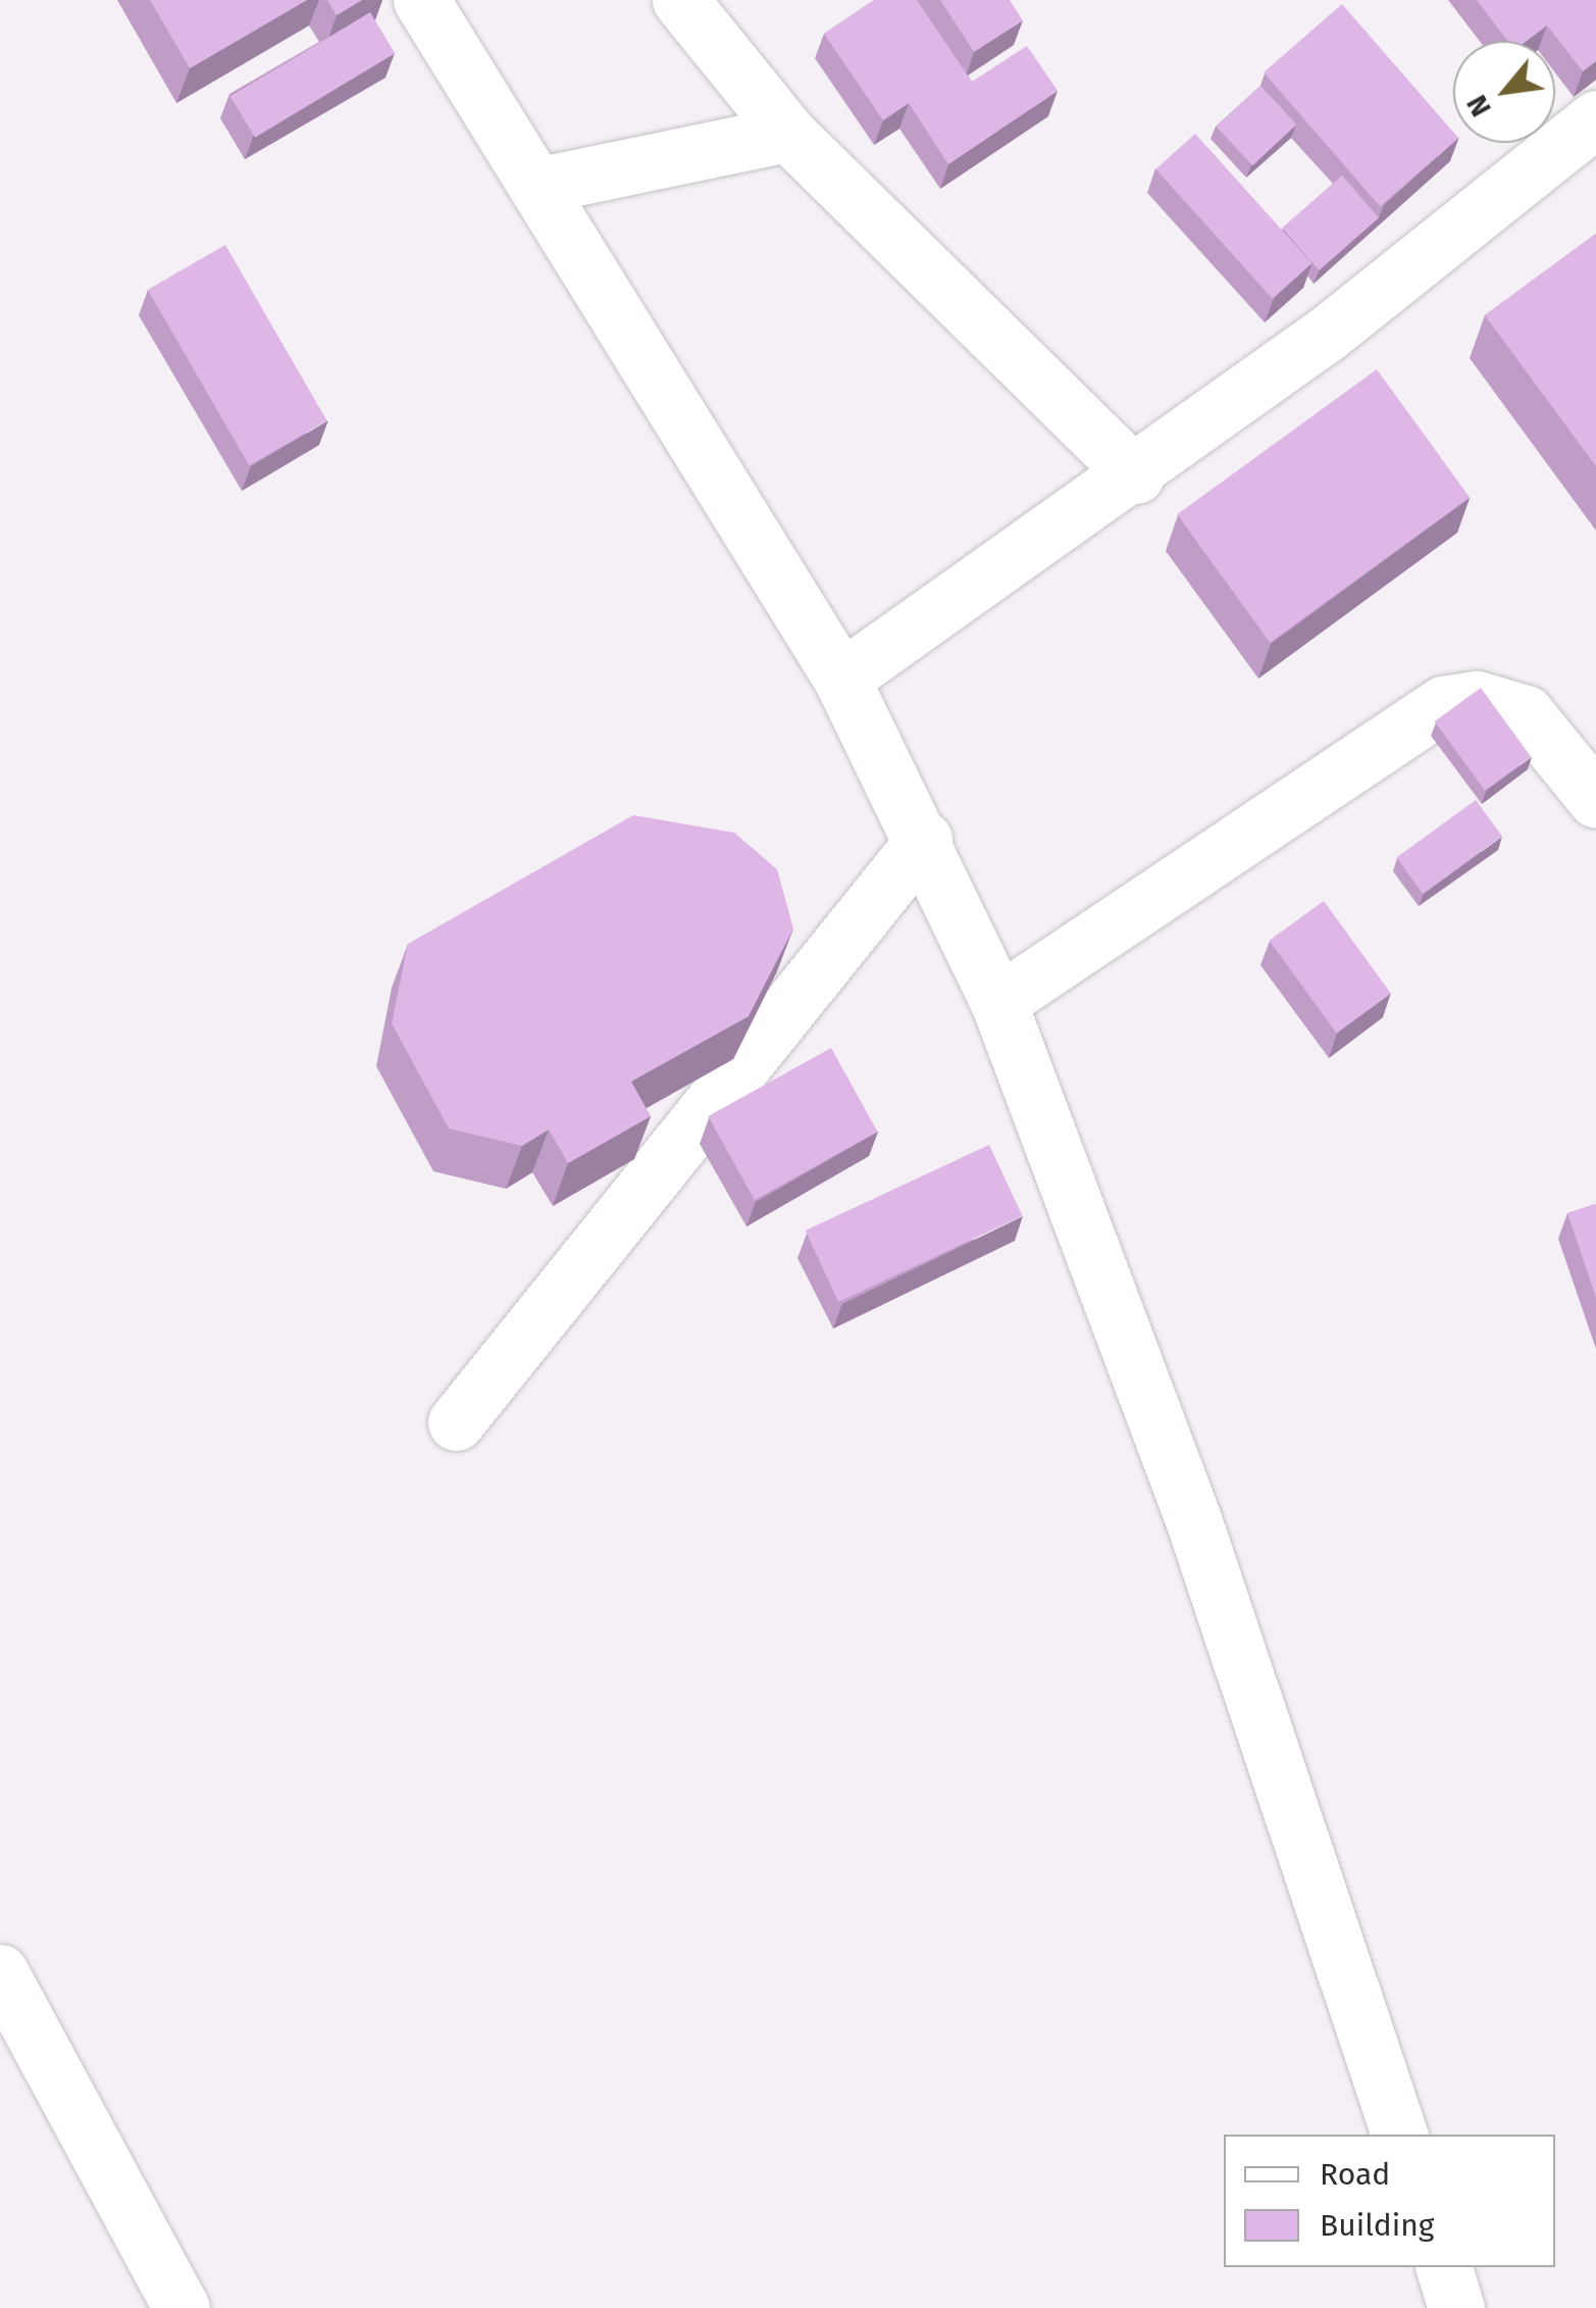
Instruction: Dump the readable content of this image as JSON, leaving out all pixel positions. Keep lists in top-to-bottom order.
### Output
{
  "legend": ["Road", "Building"],
  "north": "bottom left"
}
